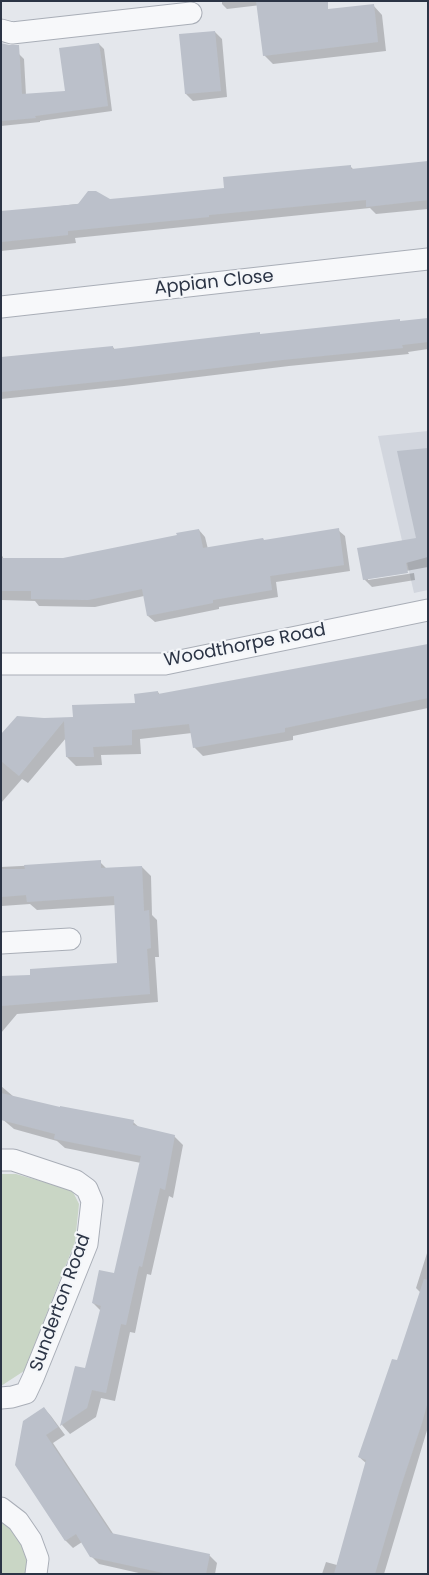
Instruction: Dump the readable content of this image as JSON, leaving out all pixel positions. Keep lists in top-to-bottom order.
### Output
{
  "streets": {
    "street": ["Appian Close", "Woodthorpe Road", "Sunderton Road"]
  }
}
